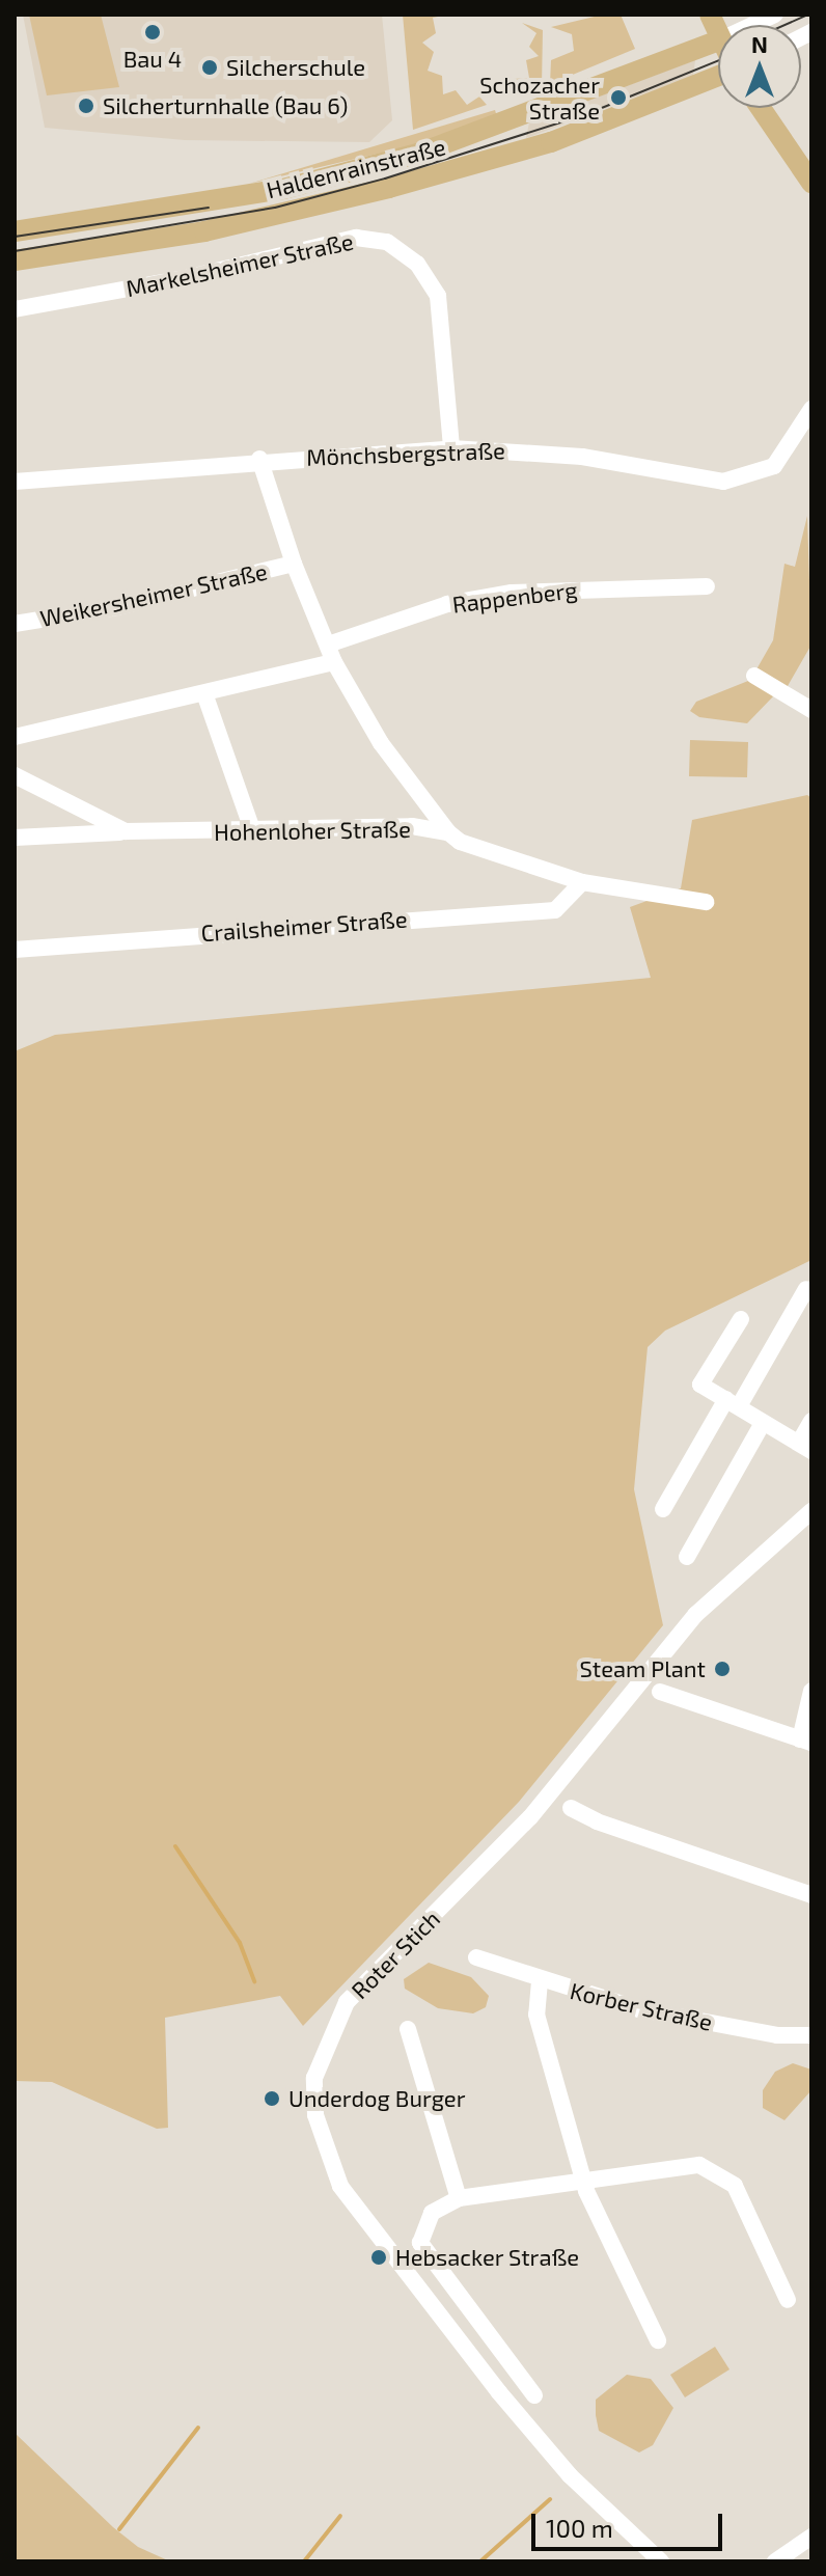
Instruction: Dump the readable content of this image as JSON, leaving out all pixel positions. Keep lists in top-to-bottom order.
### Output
{
  "streets": {
    "main road": ["Haldenrainstraße"],
    "street": [
      "Markelsheimer Straße",
      "Mönchsbergstraße",
      "Weikersheimer Straße",
      "Rappenberg",
      "Hohenloher Straße",
      "Crailsheimer Straße",
      "Roter Stich",
      "Korber Straße"
    ]
  },
  "crossings": [
    ["Markelsheimer Straße", "Mönchsbergstraße"],
    ["Hohenloher Straße", "Crailsheimer Straße"]
  ],
  "places": [
    "Bau 4",
    "Silcherschule",
    "Schozacher Straße",
    "Silcherturnhalle (Bau 6)",
    "Steam Plant",
    "Underdog Burger",
    "Hebsacker Straße"
  ],
  "scale_bar": "100 m",
  "north": "top"
}
